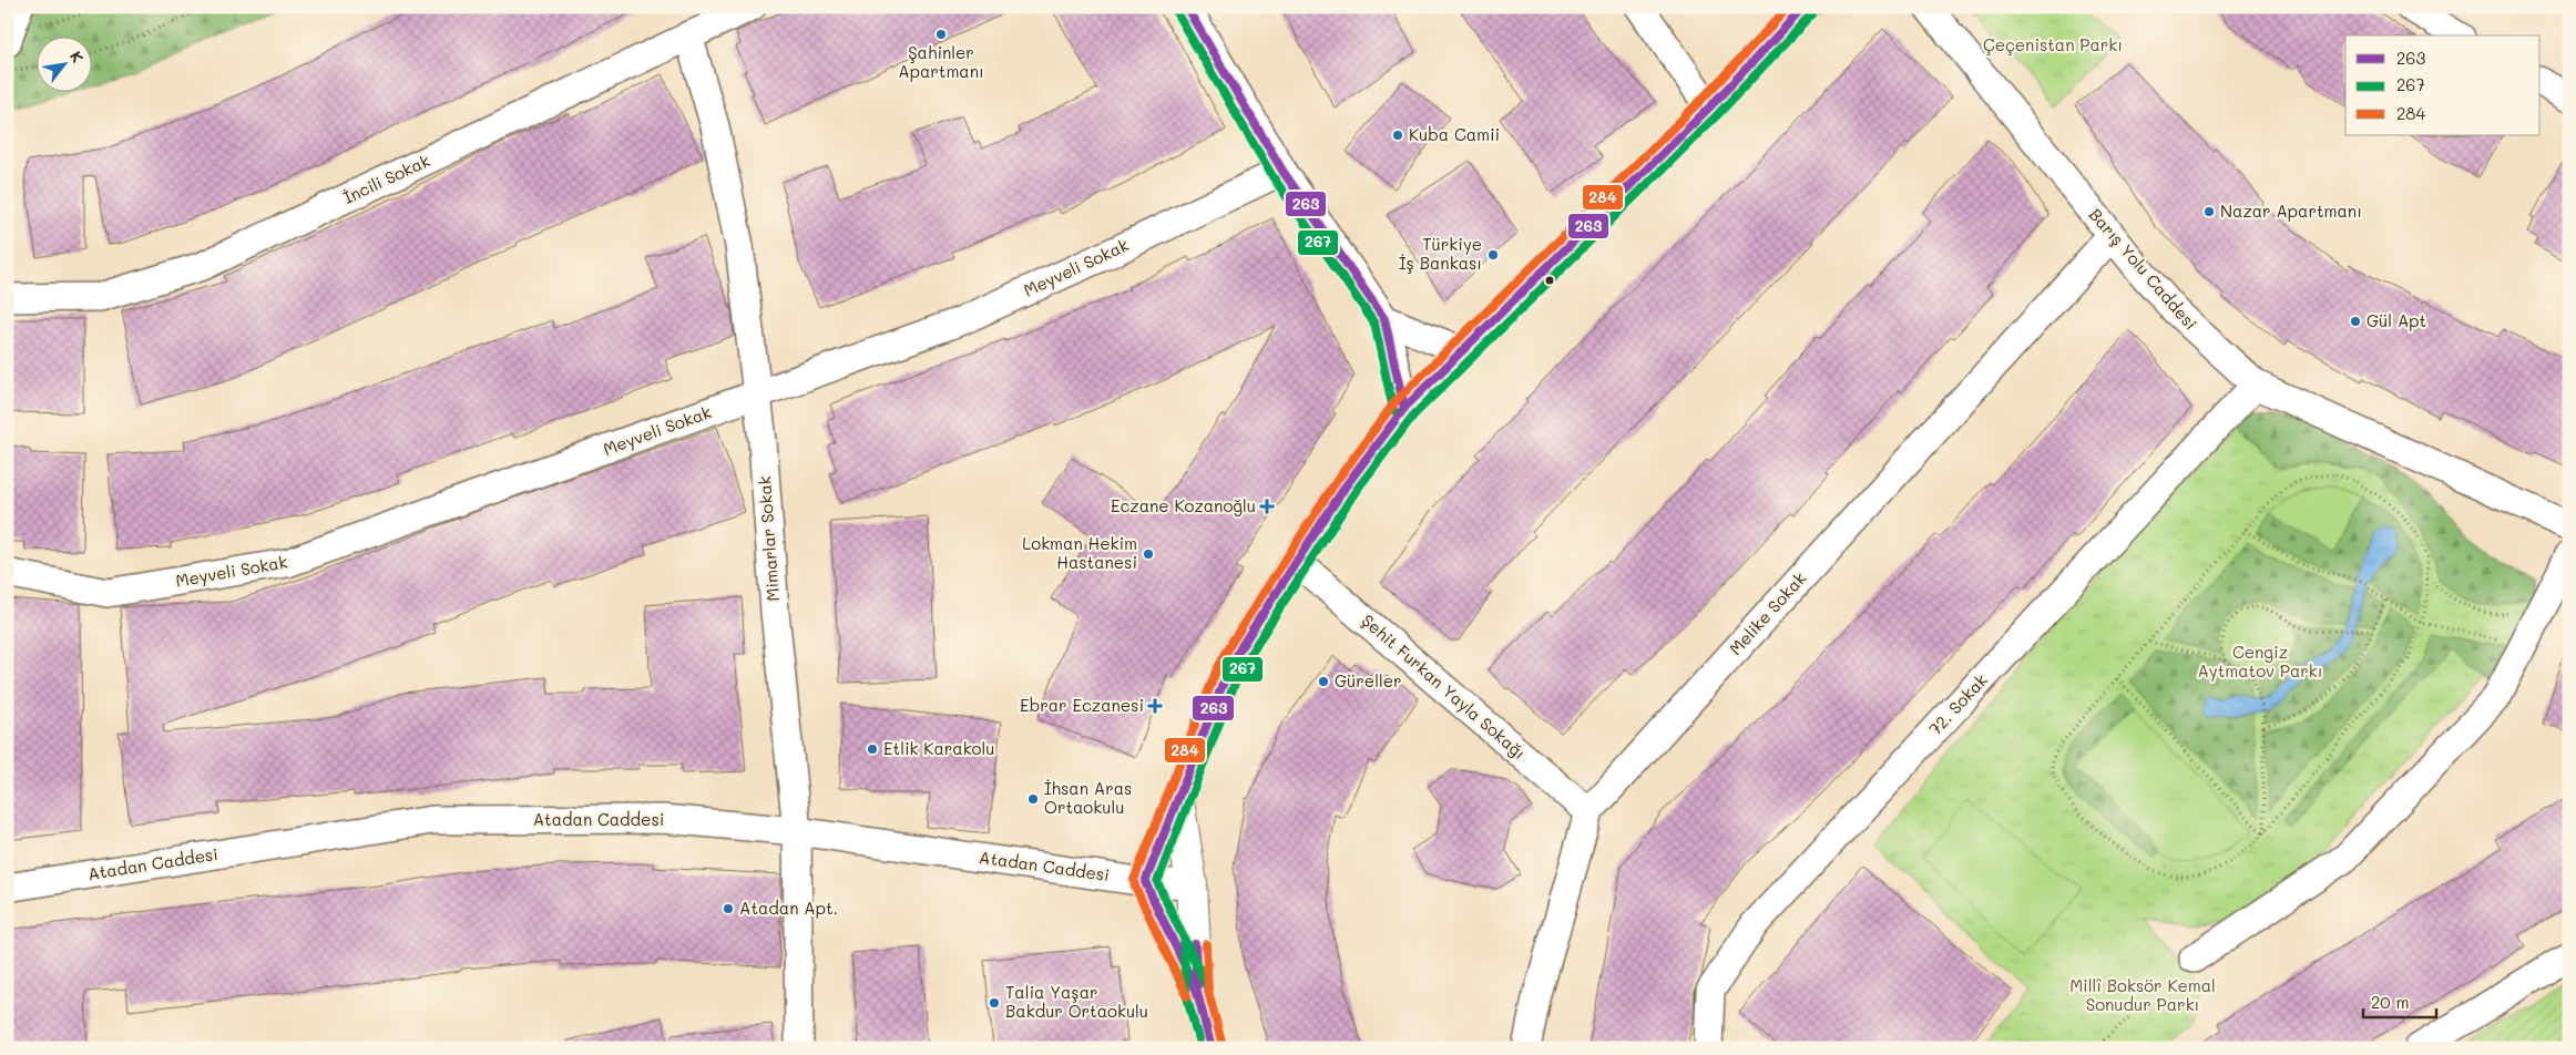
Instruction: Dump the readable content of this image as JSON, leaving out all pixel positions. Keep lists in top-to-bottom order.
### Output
{
  "streets": {
    "street": [
      "İncili Sokak",
      "Meyveli Sokak",
      "Barış Yolu Caddesi",
      "Mimarlar Sokak",
      "Melike Sokak",
      "Şehit Furkan Yayla Sokağı",
      "72. Sokak",
      "Atadan Caddesi"
    ]
  },
  "crossings": [
    ["İncili Sokak", "Mimarlar Sokak"],
    ["Meyveli Sokak", "Mimarlar Sokak"],
    ["Barış Yolu Caddesi", "Melike Sokak"],
    ["Barış Yolu Caddesi", "72. Sokak"],
    ["Mimarlar Sokak", "Atadan Caddesi"],
    ["Melike Sokak", "Şehit Furkan Yayla Sokağı"]
  ],
  "parks": ["Çeçenistan Parkı", "Cengiz Aytmatov Parkı", "Millî Boksör Kemal Sonudur Parkı"],
  "places": {
    "other": [
      "Şahinler Apartmanı",
      "Kuba Camii",
      "Nazar Apartmanı",
      "Türkiye İş Bankası",
      "Gül Apt",
      "Lokman Hekim Hastanesi",
      "Güreller",
      "Etlik Karakolu",
      "İhsan Aras Ortaokulu",
      "Atadan Apt.",
      "Talia Yaşar Bakdur Ortaokulu"
    ],
    "health": ["Eczane Kozanoğlu", "Ebrar Eczanesi"]
  },
  "lines": ["transit line 263", "transit line 284", "transit line 267"],
  "legend": ["263", "267", "284"],
  "scale_bar": "20 m",
  "north": "top right"
}
